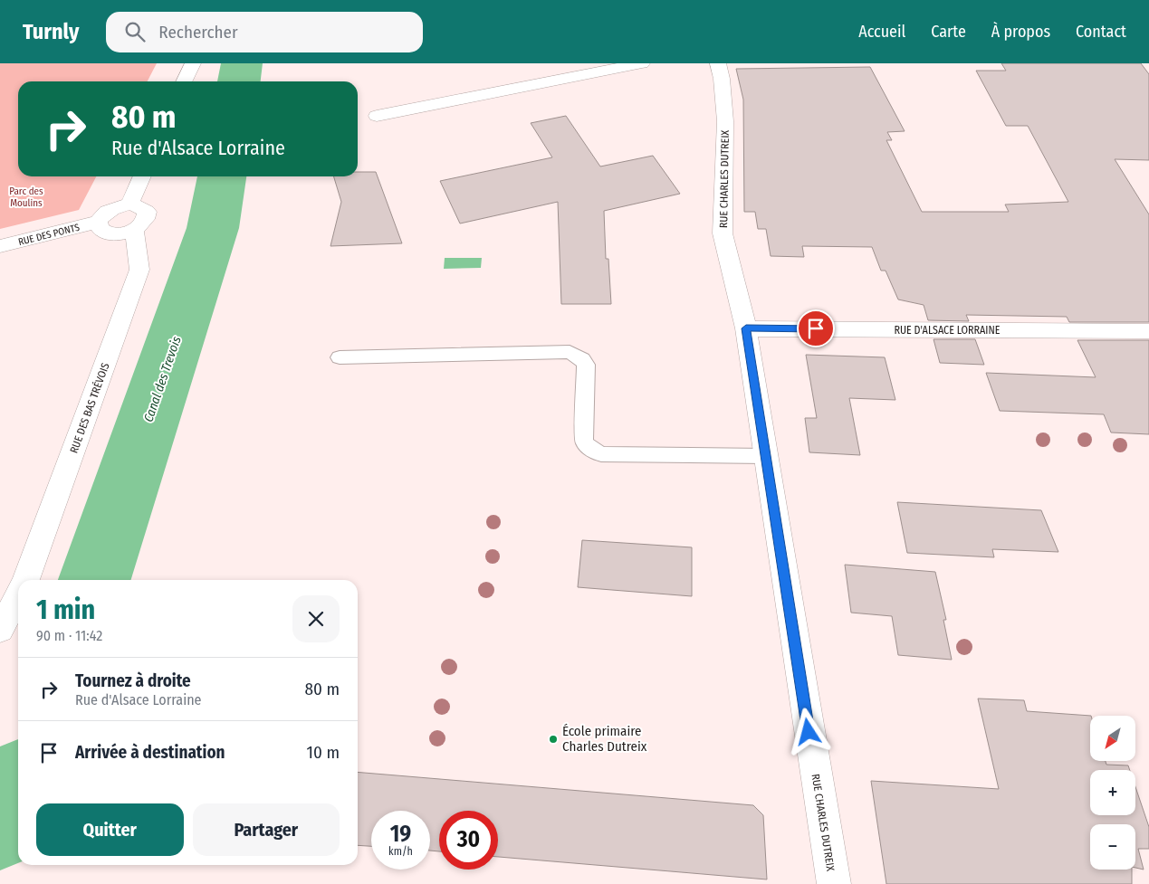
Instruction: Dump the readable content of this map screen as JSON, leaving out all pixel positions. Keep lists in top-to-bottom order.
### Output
{
  "streets": {
    "street": [
      "RUE CHARLES DUTREIX",
      "RUE DES PONTS",
      "RUE D'ALSACE LORRAINE",
      "RUE DES BAS TRÉVOIS"
    ]
  },
  "crossings": [
    ["RUE CHARLES DUTREIX", "RUE D'ALSACE LORRAINE"]
  ],
  "water": ["Canal des Trevois"],
  "parks": ["Parc des Moulins"],
  "places": ["École primaire Charles Dutreix"],
  "north": "bottom left",
  "page": {
    "header": "Turnly",
    "search": "Rechercher",
    "nav": [
      "Accueil",
      "Carte",
      "À propos",
      "Contact"
    ],
    "turn": ["80 m", "Rue d'Alsace Lorraine"],
    "heading": ["1 min", "90 m · 11:42"],
    "list": [
      {
        "name": "Tournez à droite",
        "note": "Rue d'Alsace Lorraine",
        "value": "80 m"
      },
      {
        "name": "Arrivée à destination",
        "value": "10 m"
      }
    ],
    "map_buttons": ["+", "−"],
    "buttons": ["Quitter", "Partager"],
    "speed": "19 km/h",
    "limit": "30"
  }
}
